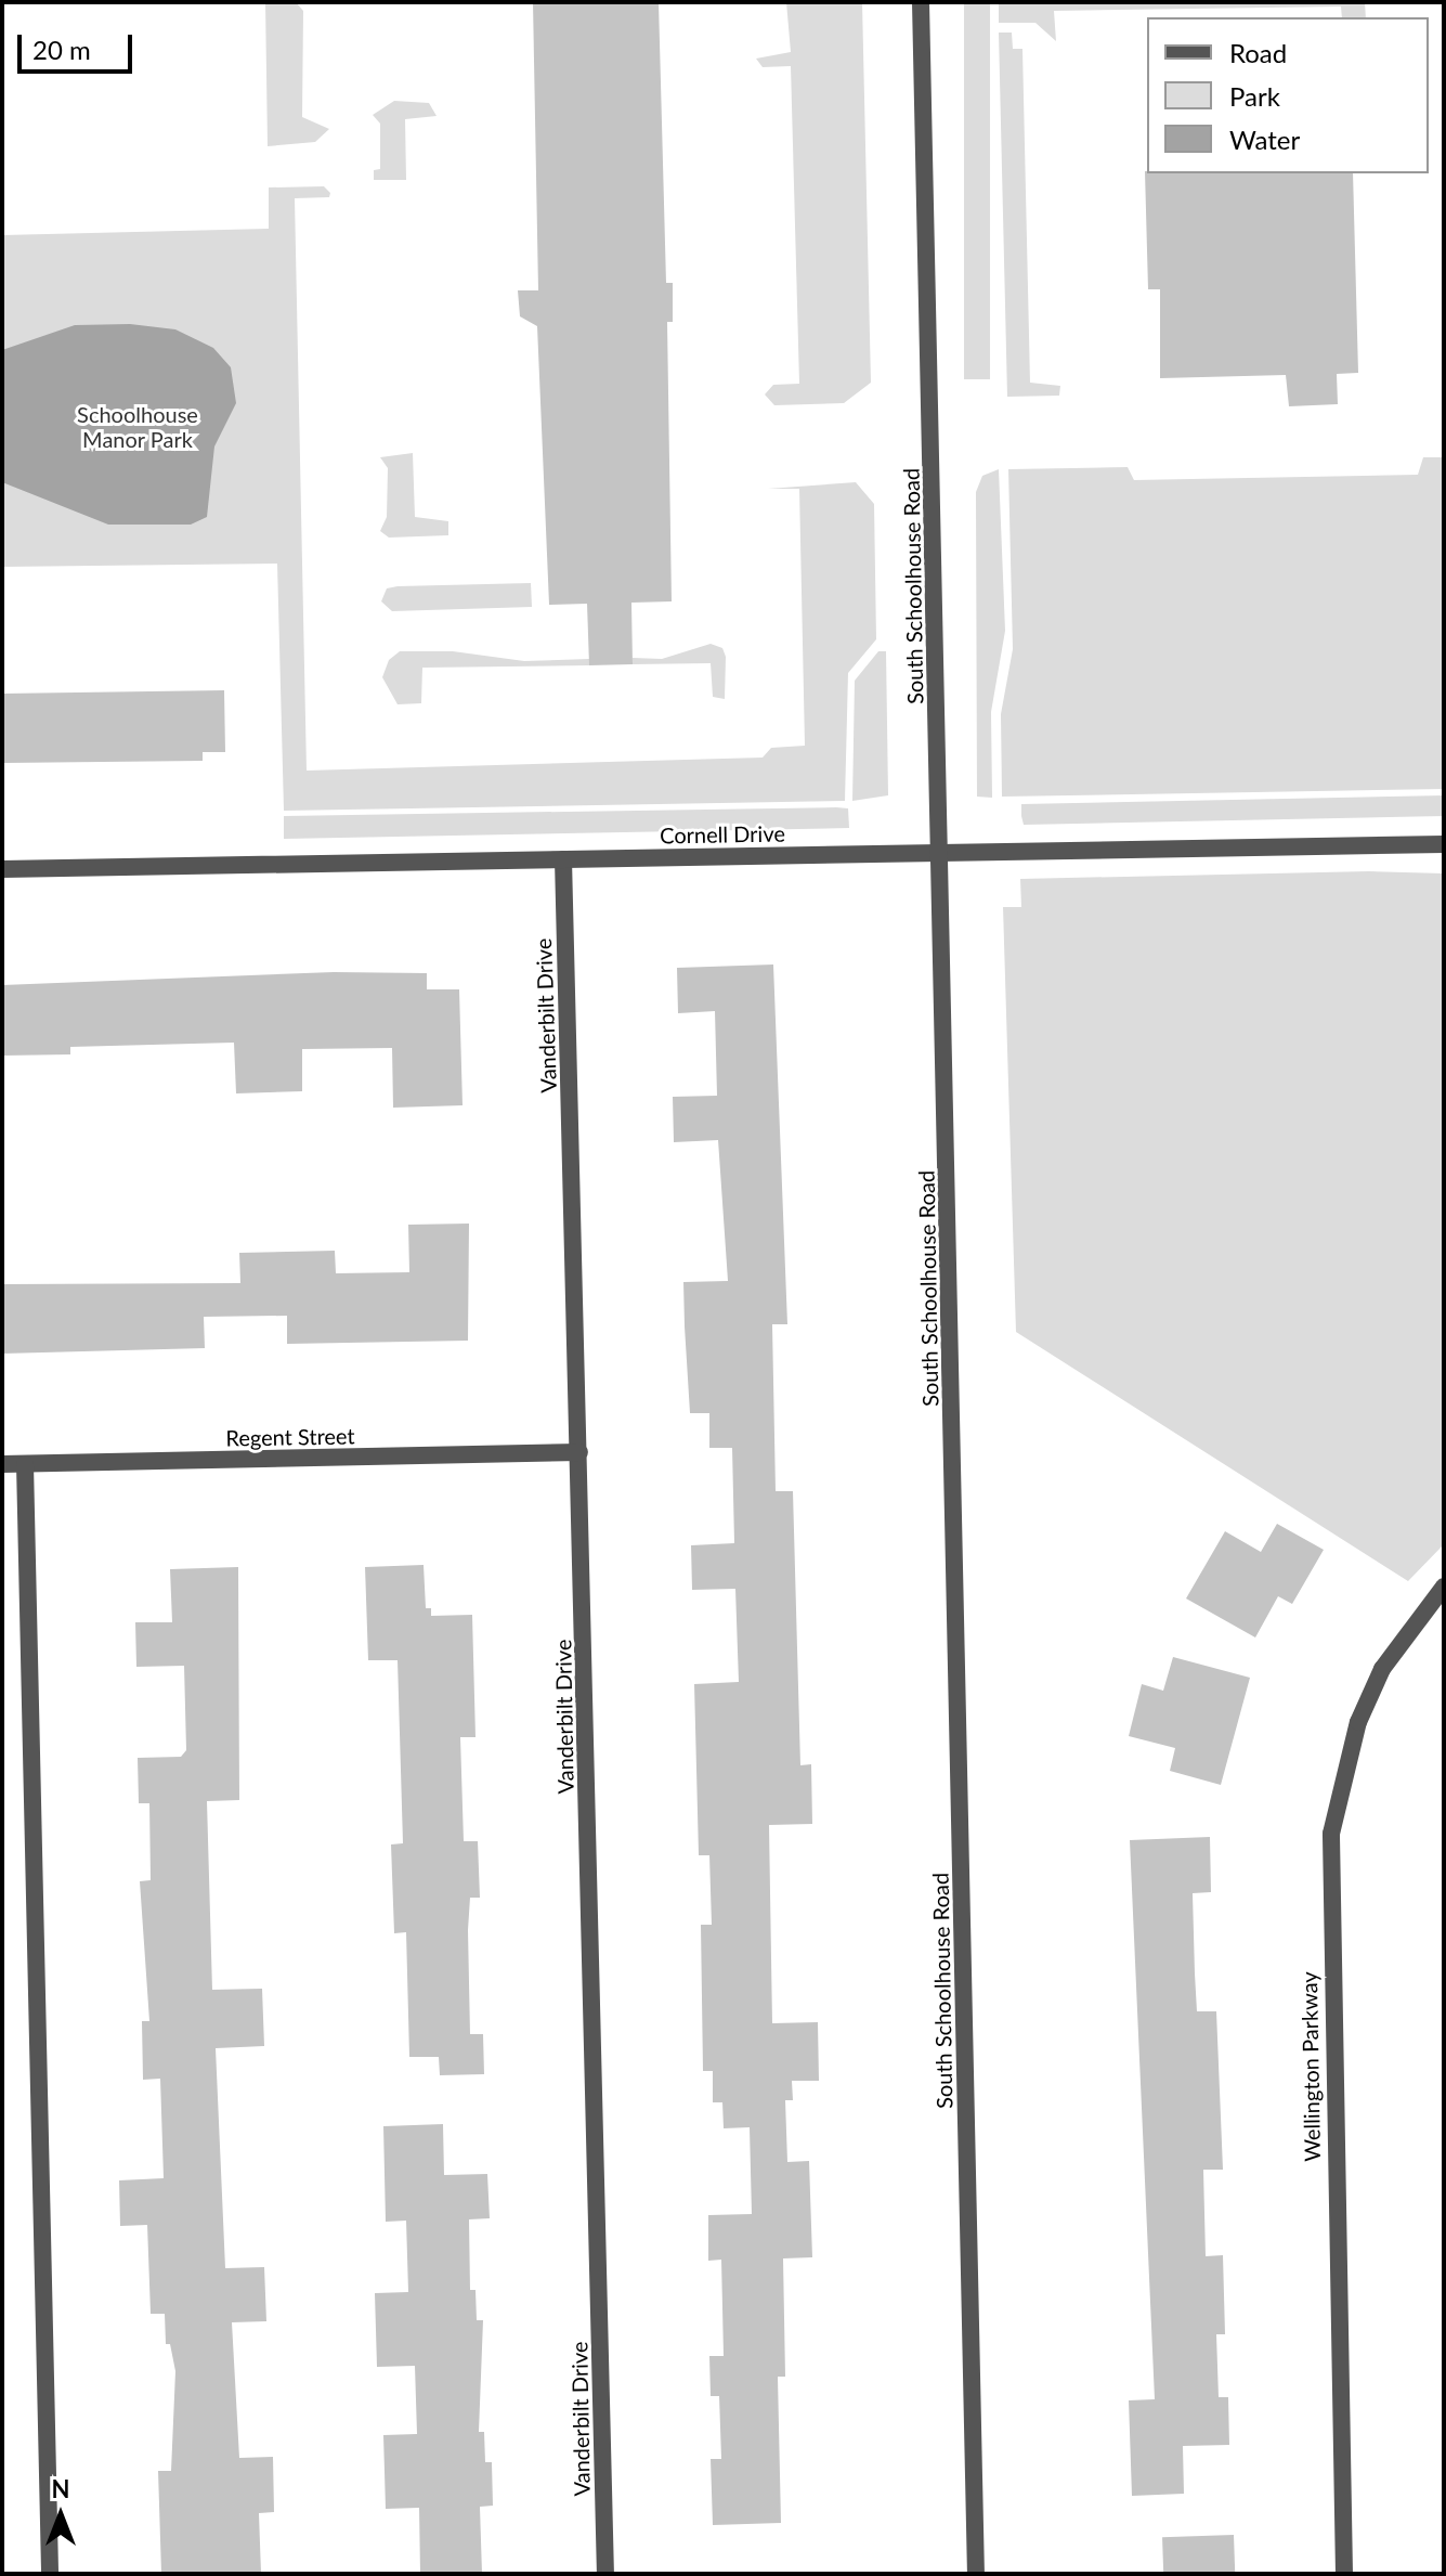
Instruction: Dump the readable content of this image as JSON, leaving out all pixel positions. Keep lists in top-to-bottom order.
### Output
{
  "streets": {
    "street": [
      "South Schoolhouse Road",
      "Cornell Drive",
      "Vanderbilt Drive",
      "Regent Street",
      "Wellington Parkway"
    ]
  },
  "crossings": [
    ["South Schoolhouse Road", "Cornell Drive"],
    ["Cornell Drive", "Vanderbilt Drive"],
    ["Vanderbilt Drive", "Regent Street"]
  ],
  "parks": ["Schoolhouse Manor Park"],
  "legend": ["Road", "Park", "Water"],
  "scale_bar": "20 m",
  "north": "top"
}
